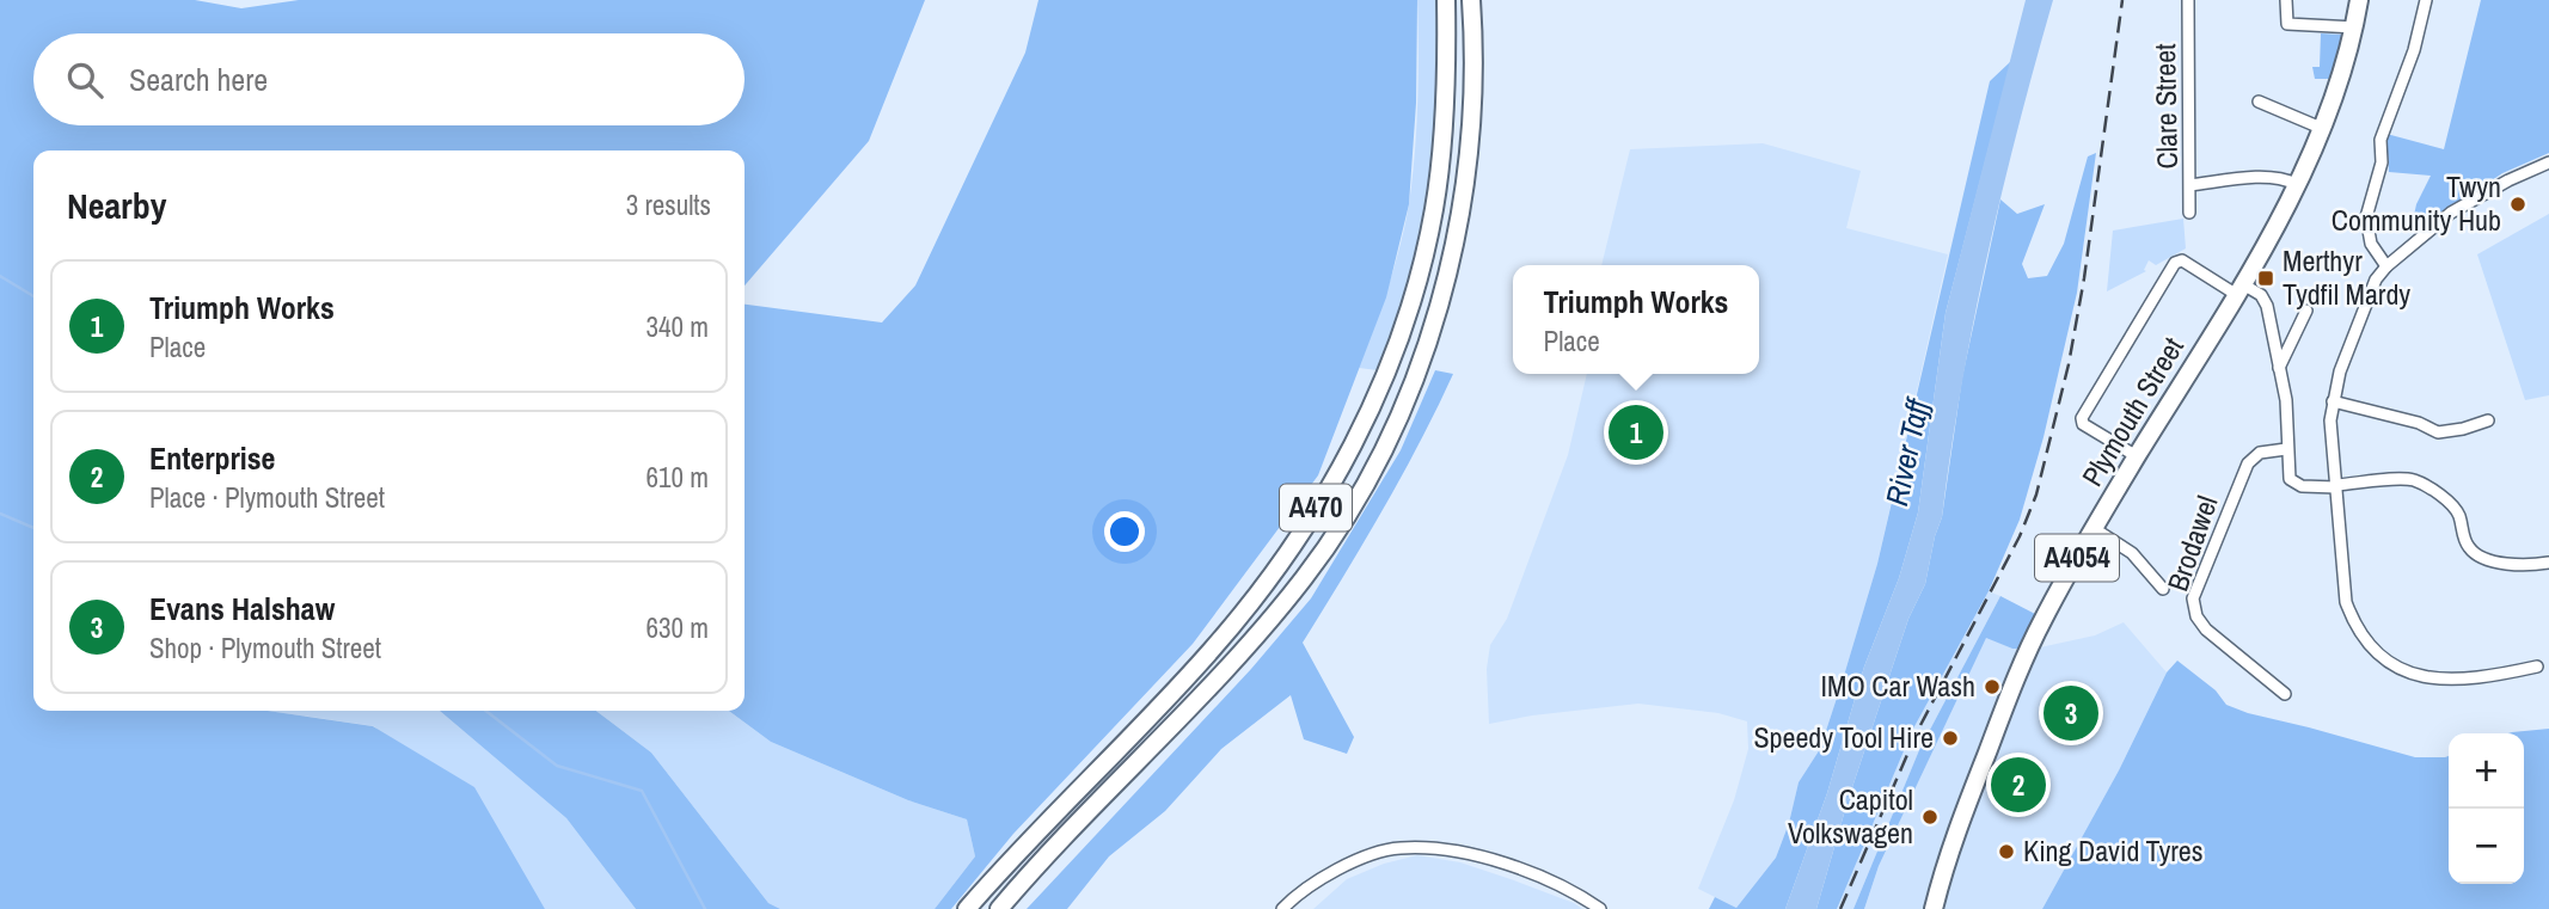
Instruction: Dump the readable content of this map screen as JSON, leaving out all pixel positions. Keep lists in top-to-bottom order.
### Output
{
  "streets": {
    "main road": ["Plymouth Street", "A470", "A4054"],
    "street": ["Clare Street", "Brodawel"]
  },
  "water": ["River Taff"],
  "places": {
    "other": [
      "Twyn Community Hub",
      "IMO Car Wash",
      "Speedy Tool Hire",
      "Capitol Volkswagen",
      "King David Tyres"
    ],
    "transit": ["Merthyr Tydfil Mardy"]
  },
  "page": {
    "search": "Search here",
    "heading": ["Nearby", "3 results"],
    "list": [
      {
        "mark": "1",
        "name": "Triumph Works",
        "note": "Place",
        "value": "340 m"
      },
      {
        "mark": "2",
        "name": "Enterprise",
        "note": "Place · Plymouth Street",
        "value": "610 m"
      },
      {
        "mark": "3",
        "name": "Evans Halshaw",
        "note": "Shop · Plymouth Street",
        "value": "630 m"
      }
    ],
    "popup": ["Triumph Works", "Place"],
    "pins": ["1", "3", "2"],
    "map_buttons": ["+", "−"]
  }
}
